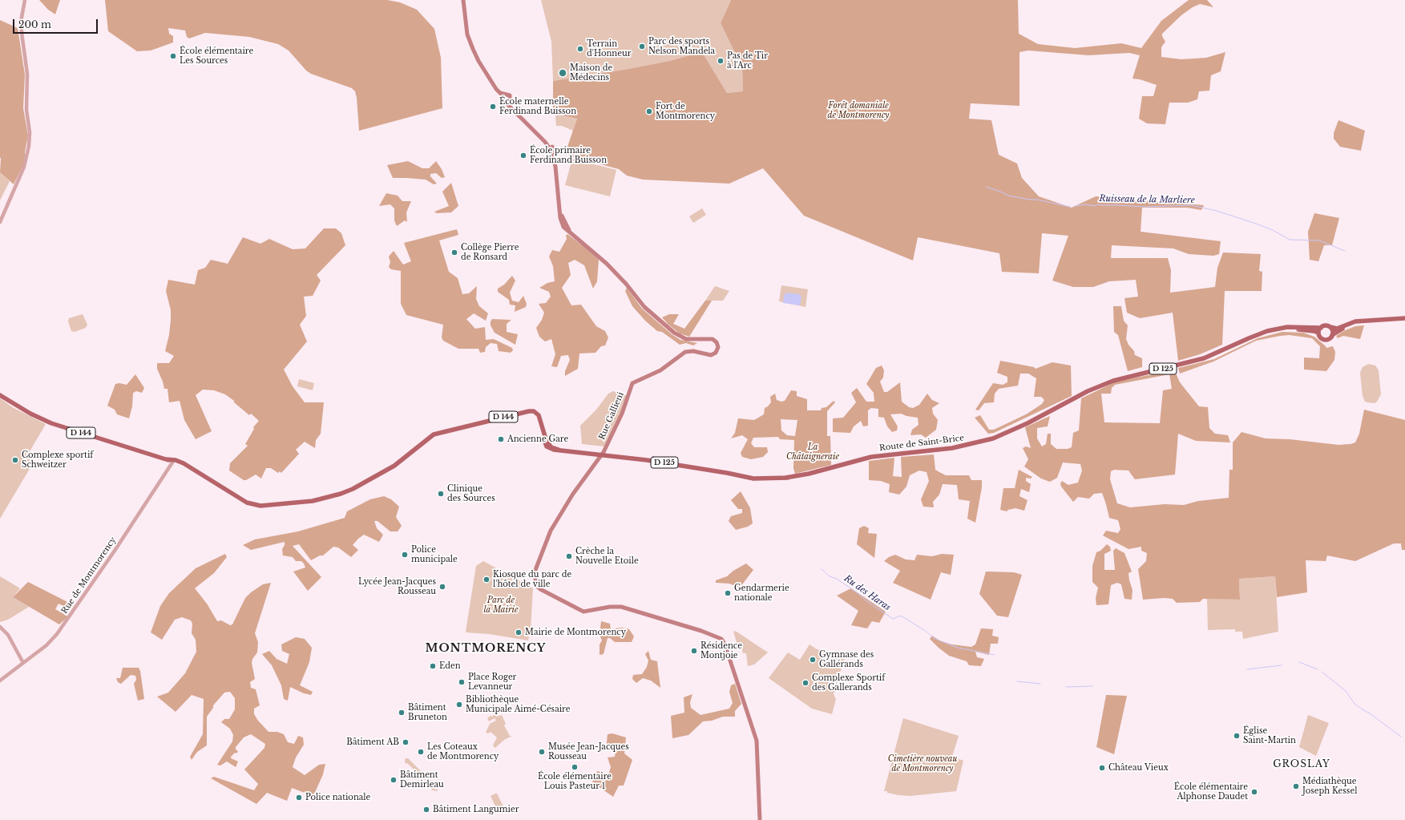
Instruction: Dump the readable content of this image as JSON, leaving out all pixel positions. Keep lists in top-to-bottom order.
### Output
{
  "streets": {
    "main road": [
      "D 125",
      "Rue Gallieni",
      "D 144",
      "Route de Saint-Brice"
    ],
    "street": ["Rue de Montmorency"]
  },
  "crossings": [
    ["D 125", "Route de Saint-Brice"],
    ["Rue Gallieni", "D 144"],
    ["Rue Gallieni", "Route de Saint-Brice"],
    ["D 144", "Route de Saint-Brice"],
    ["D 144", "Rue de Montmorency"]
  ],
  "districts": ["MONTMORENCY", "GROSLAY"],
  "water": ["Ruisseau de la Marliere", "Ru des Haras"],
  "parks": [
    "Forêt domaniale de Montmorency",
    "La Châtaigneraie",
    "Parc de la Mairie",
    "Cimetière nouveau de Montmorency"
  ],
  "places": [
    "Parc des sports Nelson Mandela",
    "Terrain d'Honneur",
    "École élémentaire Les Sources",
    "Pas de Tir à l'Arc",
    "Maison de Médecins",
    "École maternelle Ferdinand Buisson",
    "Fort de Montmorency",
    "École primaire Ferdinand Buisson",
    "Collège Pierre de Ronsard",
    "Ancienne Gare",
    "Complexe sportif Schweitzer",
    "Clinique des Sources",
    "Police municipale",
    "Crèche la Nouvelle Etoile",
    "Kiosque du parc de l'hôtel de ville",
    "Lycée Jean-Jacques Rousseau",
    "Gendarmerie nationale",
    "Mairie de Montmorency",
    "Résidence Montjoie",
    "Gymnase des Gallérands",
    "Eden",
    "Place Roger Levanneur",
    "Complexe Sportif des Gallerands",
    "Bibliothèque Municipale Aimé-Césaire",
    "Bâtiment Bruneton",
    "Église Saint-Martin",
    "Bâtiment AB",
    "Les Coteaux de Montmorency",
    "Musée Jean-Jacques Rousseau",
    "École élémentaire Louis Pasteur 1",
    "Château Vieux",
    "Bâtiment Demirleau",
    "Médiathèque Joseph Kessel",
    "École élémentaire Alphonse Daudet",
    "Police nationale",
    "Bâtiment Langumier"
  ],
  "scale_bar": "200 m"
}
